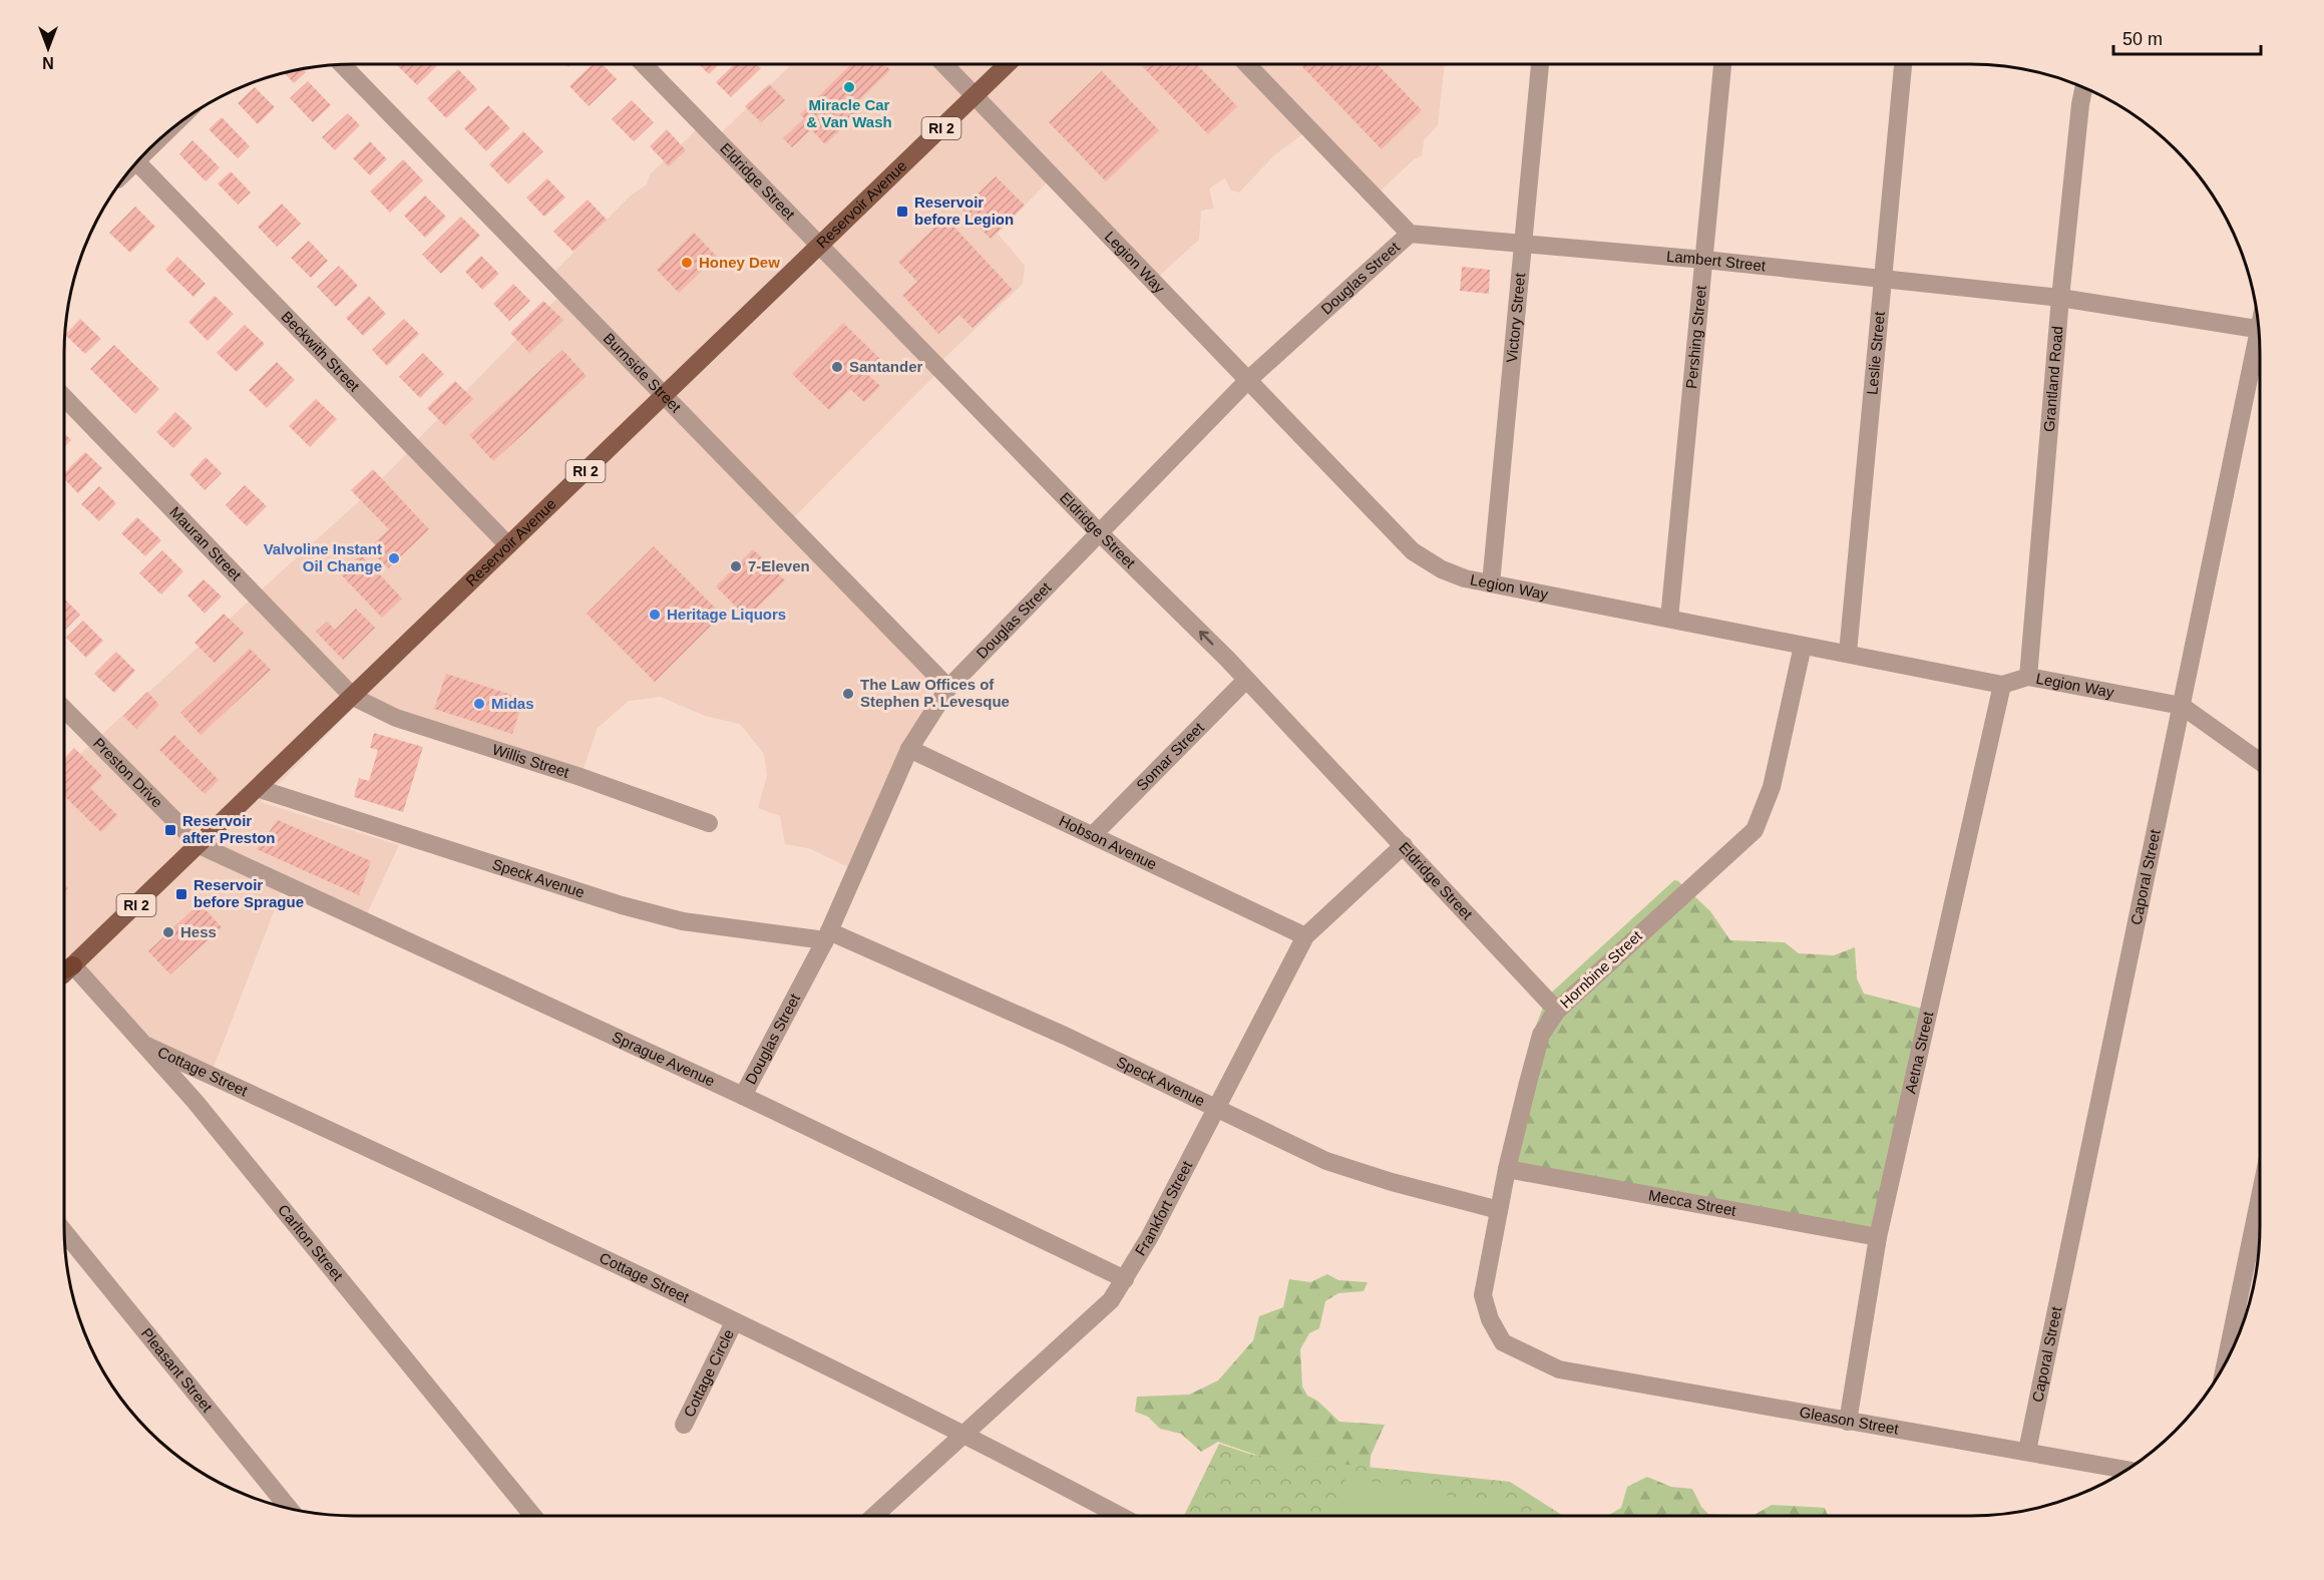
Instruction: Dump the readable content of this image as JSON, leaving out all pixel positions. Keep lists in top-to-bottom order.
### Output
{
  "streets": {
    "main road": ["RI 2", "Reservoir Avenue"],
    "street": [
      "Eldridge Street",
      "Legion Way",
      "Lambert Street",
      "Douglas Street",
      "Victory Street",
      "Pershing Street",
      "Beckwith Street",
      "Leslie Street",
      "Burnside Street",
      "Grantland Road",
      "Mauran Street",
      "Somar Street",
      "Willis Street",
      "Preston Drive",
      "Hobson Avenue",
      "Speck Avenue",
      "Caporal Street",
      "Hornbine Street",
      "Aetna Street",
      "Sprague Avenue",
      "Cottage Street",
      "Mecca Street",
      "Frankfort Street",
      "Carlton Street",
      "Pleasant Street",
      "Cottage Circle",
      "Gleason Street"
    ]
  },
  "crossings": [
    ["Eldridge Street", "Reservoir Avenue"],
    ["Eldridge Street", "Douglas Street"],
    ["Eldridge Street", "Somar Street"],
    ["Eldridge Street", "Hornbine Street"],
    ["Eldridge Street", "Frankfort Street"],
    ["Reservoir Avenue", "Legion Way"],
    ["Reservoir Avenue", "Beckwith Street"],
    ["Reservoir Avenue", "Burnside Street"],
    ["Reservoir Avenue", "Mauran Street"],
    ["Reservoir Avenue", "Willis Street"],
    ["Reservoir Avenue", "Preston Drive"],
    ["Reservoir Avenue", "Speck Avenue"],
    ["Reservoir Avenue", "Sprague Avenue"],
    ["Reservoir Avenue", "Carlton Street"],
    ["Legion Way", "Douglas Street"],
    ["Legion Way", "Victory Street"],
    ["Legion Way", "Pershing Street"],
    ["Legion Way", "Leslie Street"],
    ["Legion Way", "Grantland Road"],
    ["Legion Way", "Caporal Street"],
    ["Legion Way", "Hornbine Street"],
    ["Legion Way", "Aetna Street"],
    ["Lambert Street", "Douglas Street"],
    ["Lambert Street", "Victory Street"],
    ["Lambert Street", "Pershing Street"],
    ["Lambert Street", "Leslie Street"],
    ["Lambert Street", "Grantland Road"],
    ["Douglas Street", "Burnside Street"],
    ["Douglas Street", "Hobson Avenue"],
    ["Douglas Street", "Speck Avenue"],
    ["Douglas Street", "Sprague Avenue"],
    ["Mauran Street", "Willis Street"],
    ["Somar Street", "Hobson Avenue"],
    ["Preston Drive", "Sprague Avenue"],
    ["Hobson Avenue", "Frankfort Street"],
    ["Speck Avenue", "Hornbine Street"],
    ["Speck Avenue", "Frankfort Street"],
    ["Caporal Street", "Gleason Street"],
    ["Hornbine Street", "Mecca Street"],
    ["Hornbine Street", "Gleason Street"],
    ["Aetna Street", "Mecca Street"],
    ["Aetna Street", "Gleason Street"],
    ["Sprague Avenue", "Frankfort Street"],
    ["Cottage Street", "Frankfort Street"],
    ["Cottage Street", "Carlton Street"],
    ["Cottage Street", "Cottage Circle"]
  ],
  "places": {
    "other": [
      "Miracle Car & Van Wash",
      "Honey Dew",
      "Santander",
      "Valvoline Instant Oil Change",
      "7-Eleven",
      "Heritage Liquors",
      "The Law Offices of Stephen P. Levesque",
      "Midas",
      "Hess"
    ],
    "transit": ["Reservoir before Legion", "Reservoir after Preston", "Reservoir before Sprague"]
  },
  "scale_bar": "50 m",
  "north": "bottom"
}
